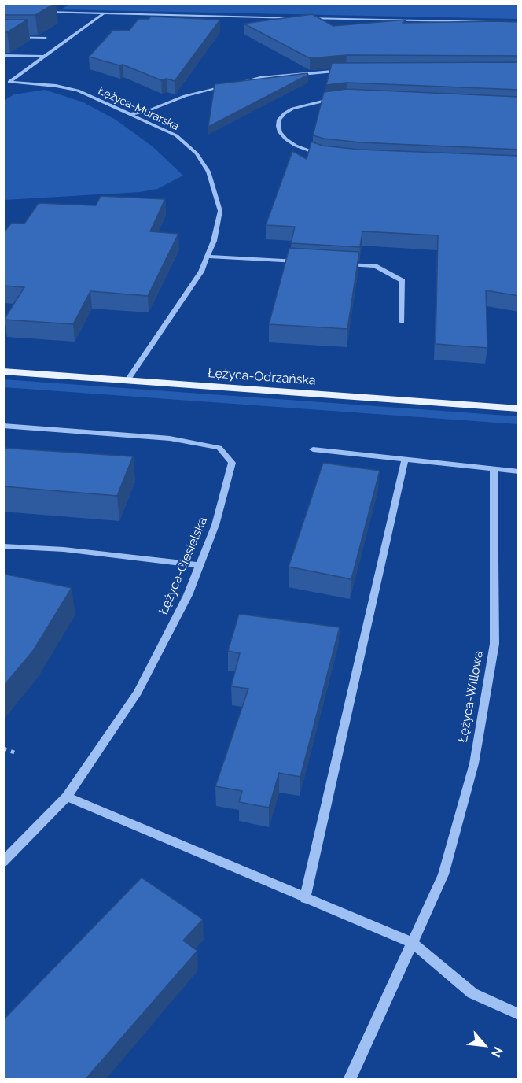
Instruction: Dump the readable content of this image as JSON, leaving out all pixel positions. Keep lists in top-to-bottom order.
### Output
{
  "streets": {
    "main road": ["Łężyca-Odrzańska"],
    "street": ["Łężyca-Murarska", "Łężyca-Ciesielska", "Łężyca-Willowa"]
  },
  "crossings": [
    ["Łężyca-Murarska", "Łężyca-Odrzańska"]
  ],
  "north": "bottom right"
}
